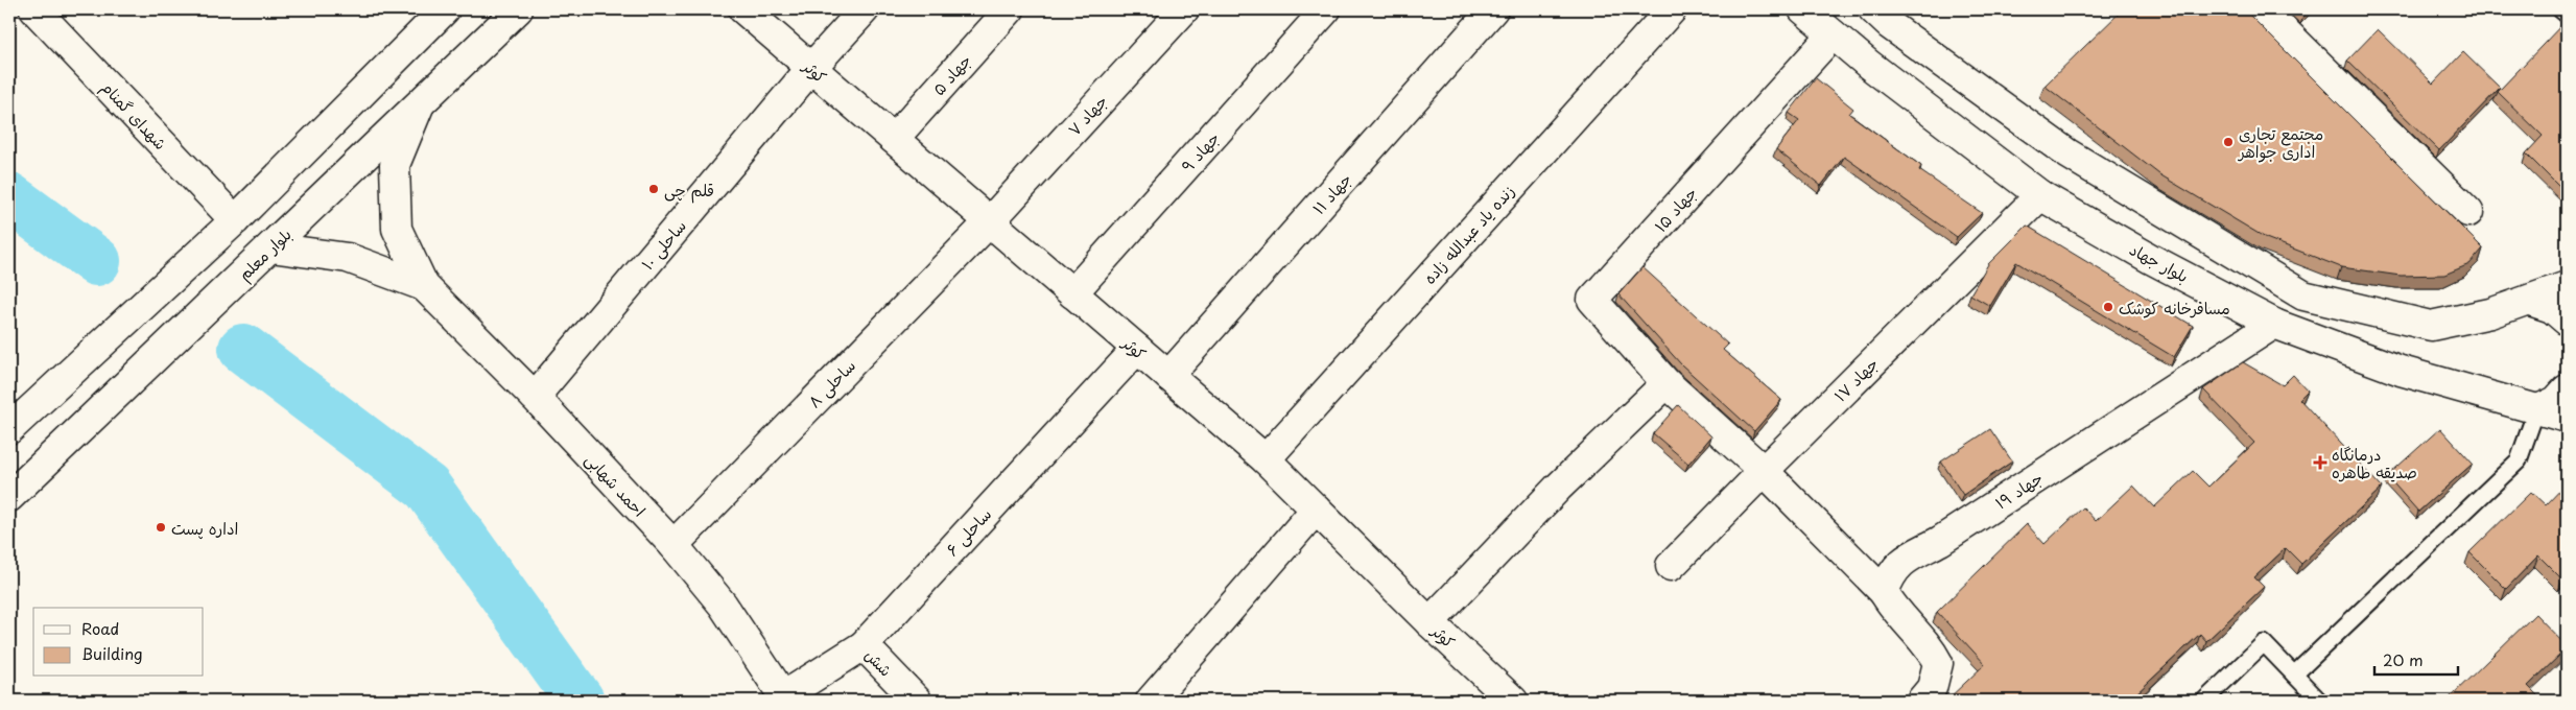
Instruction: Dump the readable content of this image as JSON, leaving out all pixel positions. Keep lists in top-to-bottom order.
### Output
{
  "streets": {
    "street": [
      "کوثر",
      "جهاد ۵",
      "شهدای گمنام",
      "جهاد ۷",
      "جهاد ۹",
      "جهاد ۱۱",
      "جهاد ۱۵",
      "زنده یاد عبدالله زاده",
      "ساحلی ۱۰",
      "بلوار معلم",
      "بلوار جهاد",
      "جهاد ۱۷",
      "ساحلی ۸",
      "احمد شهابی",
      "جهاد ۱۹",
      "ساحلی ۶",
      "شش"
    ]
  },
  "crossings": [
    ["کوثر", "جهاد ۵"],
    ["کوثر", "جهاد ۷"],
    ["کوثر", "جهاد ۹"],
    ["کوثر", "جهاد ۱۱"],
    ["کوثر", "زنده یاد عبدالله زاده"],
    ["کوثر", "ساحلی ۱۰"],
    ["کوثر", "ساحلی ۸"],
    ["کوثر", "ساحلی ۶"],
    ["جهاد ۷", "ساحلی ۸"],
    ["جهاد ۱۵", "بلوار جهاد"],
    ["ساحلی ۱۰", "احمد شهابی"],
    ["بلوار معلم", "احمد شهابی"],
    ["بلوار جهاد", "جهاد ۱۷"],
    ["بلوار جهاد", "جهاد ۱۹"],
    ["ساحلی ۸", "احمد شهابی"],
    ["احمد شهابی", "ساحلی ۶"],
    ["ساحلی ۶", "شش"]
  ],
  "places": {
    "other": [
      "مجتمع تجاری اداری جواهر",
      "قلم چی",
      "مسافرخانه کوشک",
      "اداره پست"
    ],
    "health": ["درمانگاه صدیقه طاهره"]
  },
  "legend": ["Road", "Building"],
  "scale_bar": "20 m"
}
